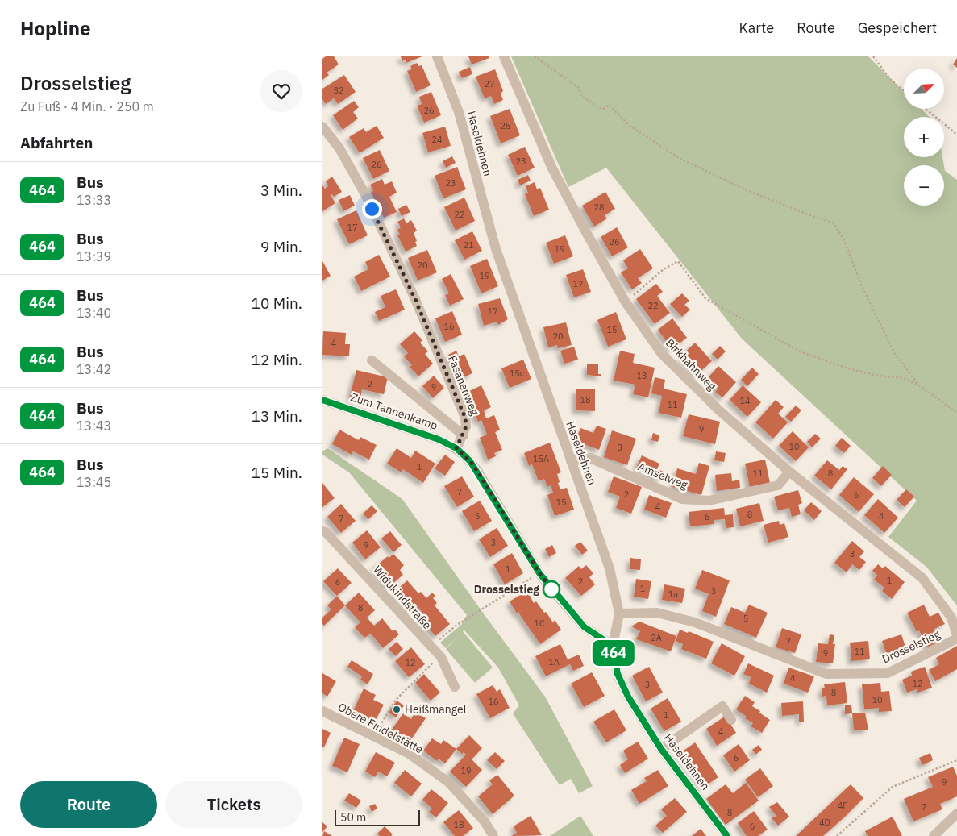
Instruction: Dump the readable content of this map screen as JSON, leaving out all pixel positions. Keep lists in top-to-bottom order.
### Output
{
  "streets": {
    "street": [
      "Haseldehnen",
      "Birkhahnweg",
      "Fasanenweg",
      "Zum Tannenkamp",
      "Amselweg",
      "Widukindstraße",
      "Drosselstieg",
      "Obere Findelstätte"
    ]
  },
  "crossings": [
    ["Haseldehnen", "Amselweg"],
    ["Haseldehnen", "Drosselstieg"],
    ["Birkhahnweg", "Amselweg"],
    ["Birkhahnweg", "Drosselstieg"],
    ["Fasanenweg", "Zum Tannenkamp"]
  ],
  "places": ["Drosselstieg", "Heißmangel"],
  "lines": ["bus line 464"],
  "house_numbers": [
    "27",
    "32",
    "26",
    "25",
    "24",
    "23",
    "26",
    "23",
    "28",
    "22",
    "17",
    "26",
    "21",
    "19",
    "20",
    "19",
    "17",
    "22",
    "17",
    "16",
    "15",
    "20",
    "4",
    "15c",
    "13",
    "2",
    "9",
    "18",
    "14",
    "11",
    "9",
    "10",
    "3",
    "15A",
    "1",
    "11",
    "8",
    "7",
    "2",
    "6",
    "15",
    "4",
    "8",
    "5",
    "4",
    "6",
    "7",
    "3",
    "9",
    "3",
    "1",
    "1",
    "2",
    "6",
    "1",
    "3",
    "1a",
    "8",
    "5",
    "1C",
    "2A",
    "7",
    "11",
    "9",
    "1A",
    "12",
    "4",
    "12",
    "3",
    "8",
    "10",
    "16",
    "1",
    "4",
    "6",
    "19",
    "9",
    "4F",
    "7",
    "8",
    "4D",
    "18",
    "6"
  ],
  "scale_bar": "50 m",
  "north": "top right",
  "page": {
    "header": "Hopline",
    "nav": ["Karte", "Route", "Gespeichert"],
    "heading": [
      ["Drosselstieg", "Zu Fuß · 4 Min. · 250 m"],
      "Abfahrten"
    ],
    "on_map": "464",
    "map_buttons": ["+", "−"],
    "list": [
      {
        "mark": "464",
        "name": "Bus",
        "note": "13:33",
        "value": "3 Min."
      },
      {
        "mark": "464",
        "name": "Bus",
        "note": "13:39",
        "value": "9 Min."
      },
      {
        "mark": "464",
        "name": "Bus",
        "note": "13:40",
        "value": "10 Min."
      },
      {
        "mark": "464",
        "name": "Bus",
        "note": "13:42",
        "value": "12 Min."
      },
      {
        "mark": "464",
        "name": "Bus",
        "note": "13:43",
        "value": "13 Min."
      },
      {
        "mark": "464",
        "name": "Bus",
        "note": "13:45",
        "value": "15 Min."
      }
    ],
    "buttons": ["Route", "Tickets"],
    "scale": "50 m"
  }
}
